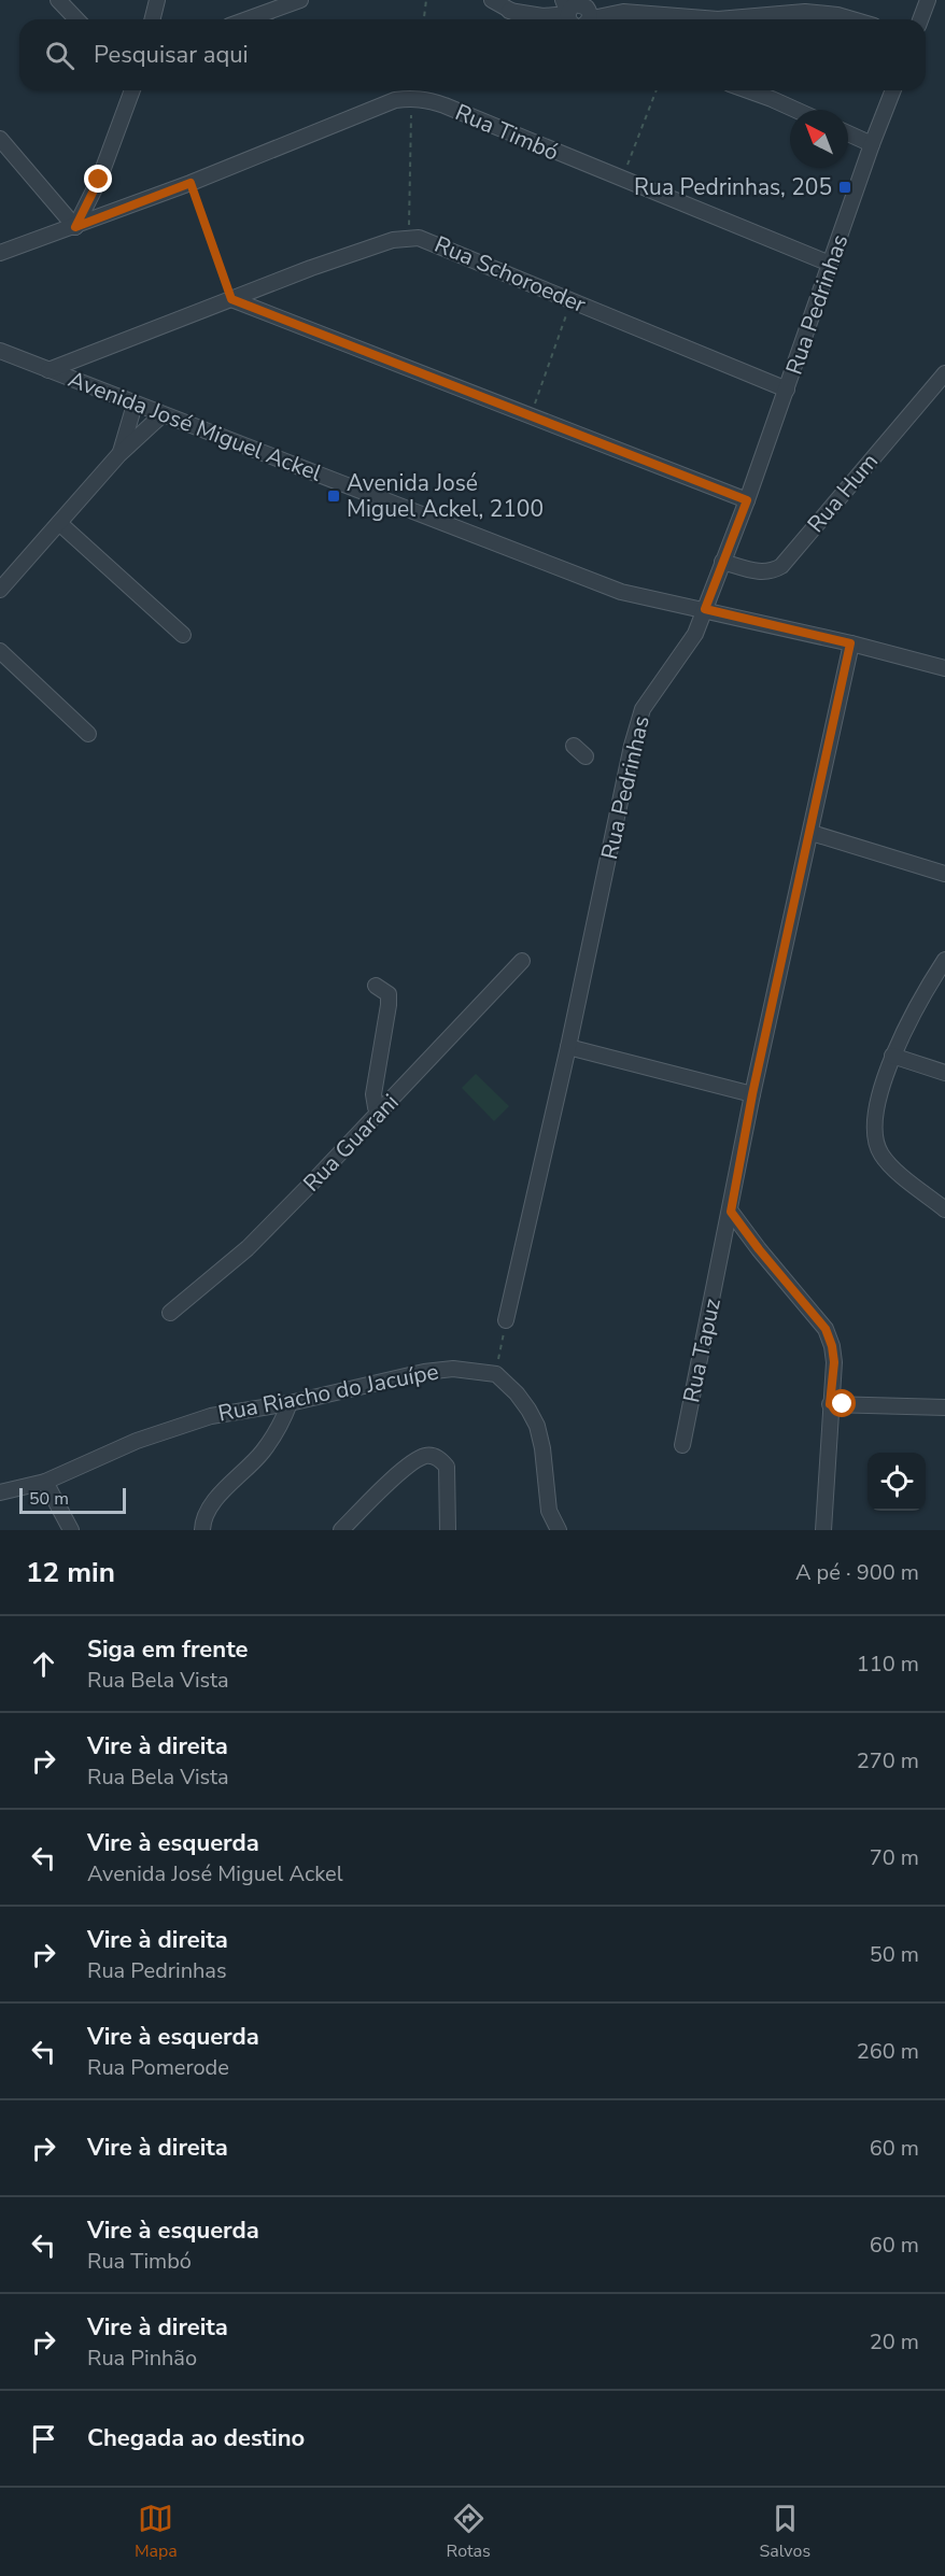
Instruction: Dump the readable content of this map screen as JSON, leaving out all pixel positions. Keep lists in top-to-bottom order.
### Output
{
  "streets": {
    "street": [
      "Rua Timbó",
      "Rua Schoroeder",
      "Rua Pedrinhas",
      "Avenida José Miguel Ackel",
      "Rua Hum",
      "Rua Guarani",
      "Rua Tapuz",
      "Rua Riacho do Jacuípe"
    ]
  },
  "crossings": [
    ["Rua Timbó", "Rua Pedrinhas"],
    ["Rua Schoroeder", "Rua Pedrinhas"],
    ["Rua Schoroeder", "Avenida José Miguel Ackel"],
    ["Rua Pedrinhas", "Avenida José Miguel Ackel"],
    ["Rua Pedrinhas", "Rua Hum"],
    ["Avenida José Miguel Ackel", "Rua Tapuz"]
  ],
  "places": {
    "transit": ["Rua Pedrinhas, 205", "Avenida José Miguel Ackel, 2100"]
  },
  "scale_bar": "50 m",
  "north": "top left",
  "page": {
    "search": "Pesquisar aqui",
    "scale": "50 m",
    "heading": ["12 min", "A pé · 900 m"],
    "list": [
      ["Siga em frente", "Rua Bela Vista", "110 m"],
      ["Vire à direita", "Rua Bela Vista", "270 m"],
      ["Vire à esquerda", "Avenida José Miguel Ackel", "70 m"],
      ["Vire à direita", "Rua Pedrinhas", "50 m"],
      ["Vire à esquerda", "Rua Pomerode", "260 m"],
      ["Vire à direita", "60 m"],
      ["Vire à esquerda", "Rua Timbó", "60 m"],
      ["Vire à direita", "Rua Pinhão", "20 m"],
      "Chegada ao destino"
    ],
    "nav": ["Mapa", "Rotas", "Salvos"]
  }
}
